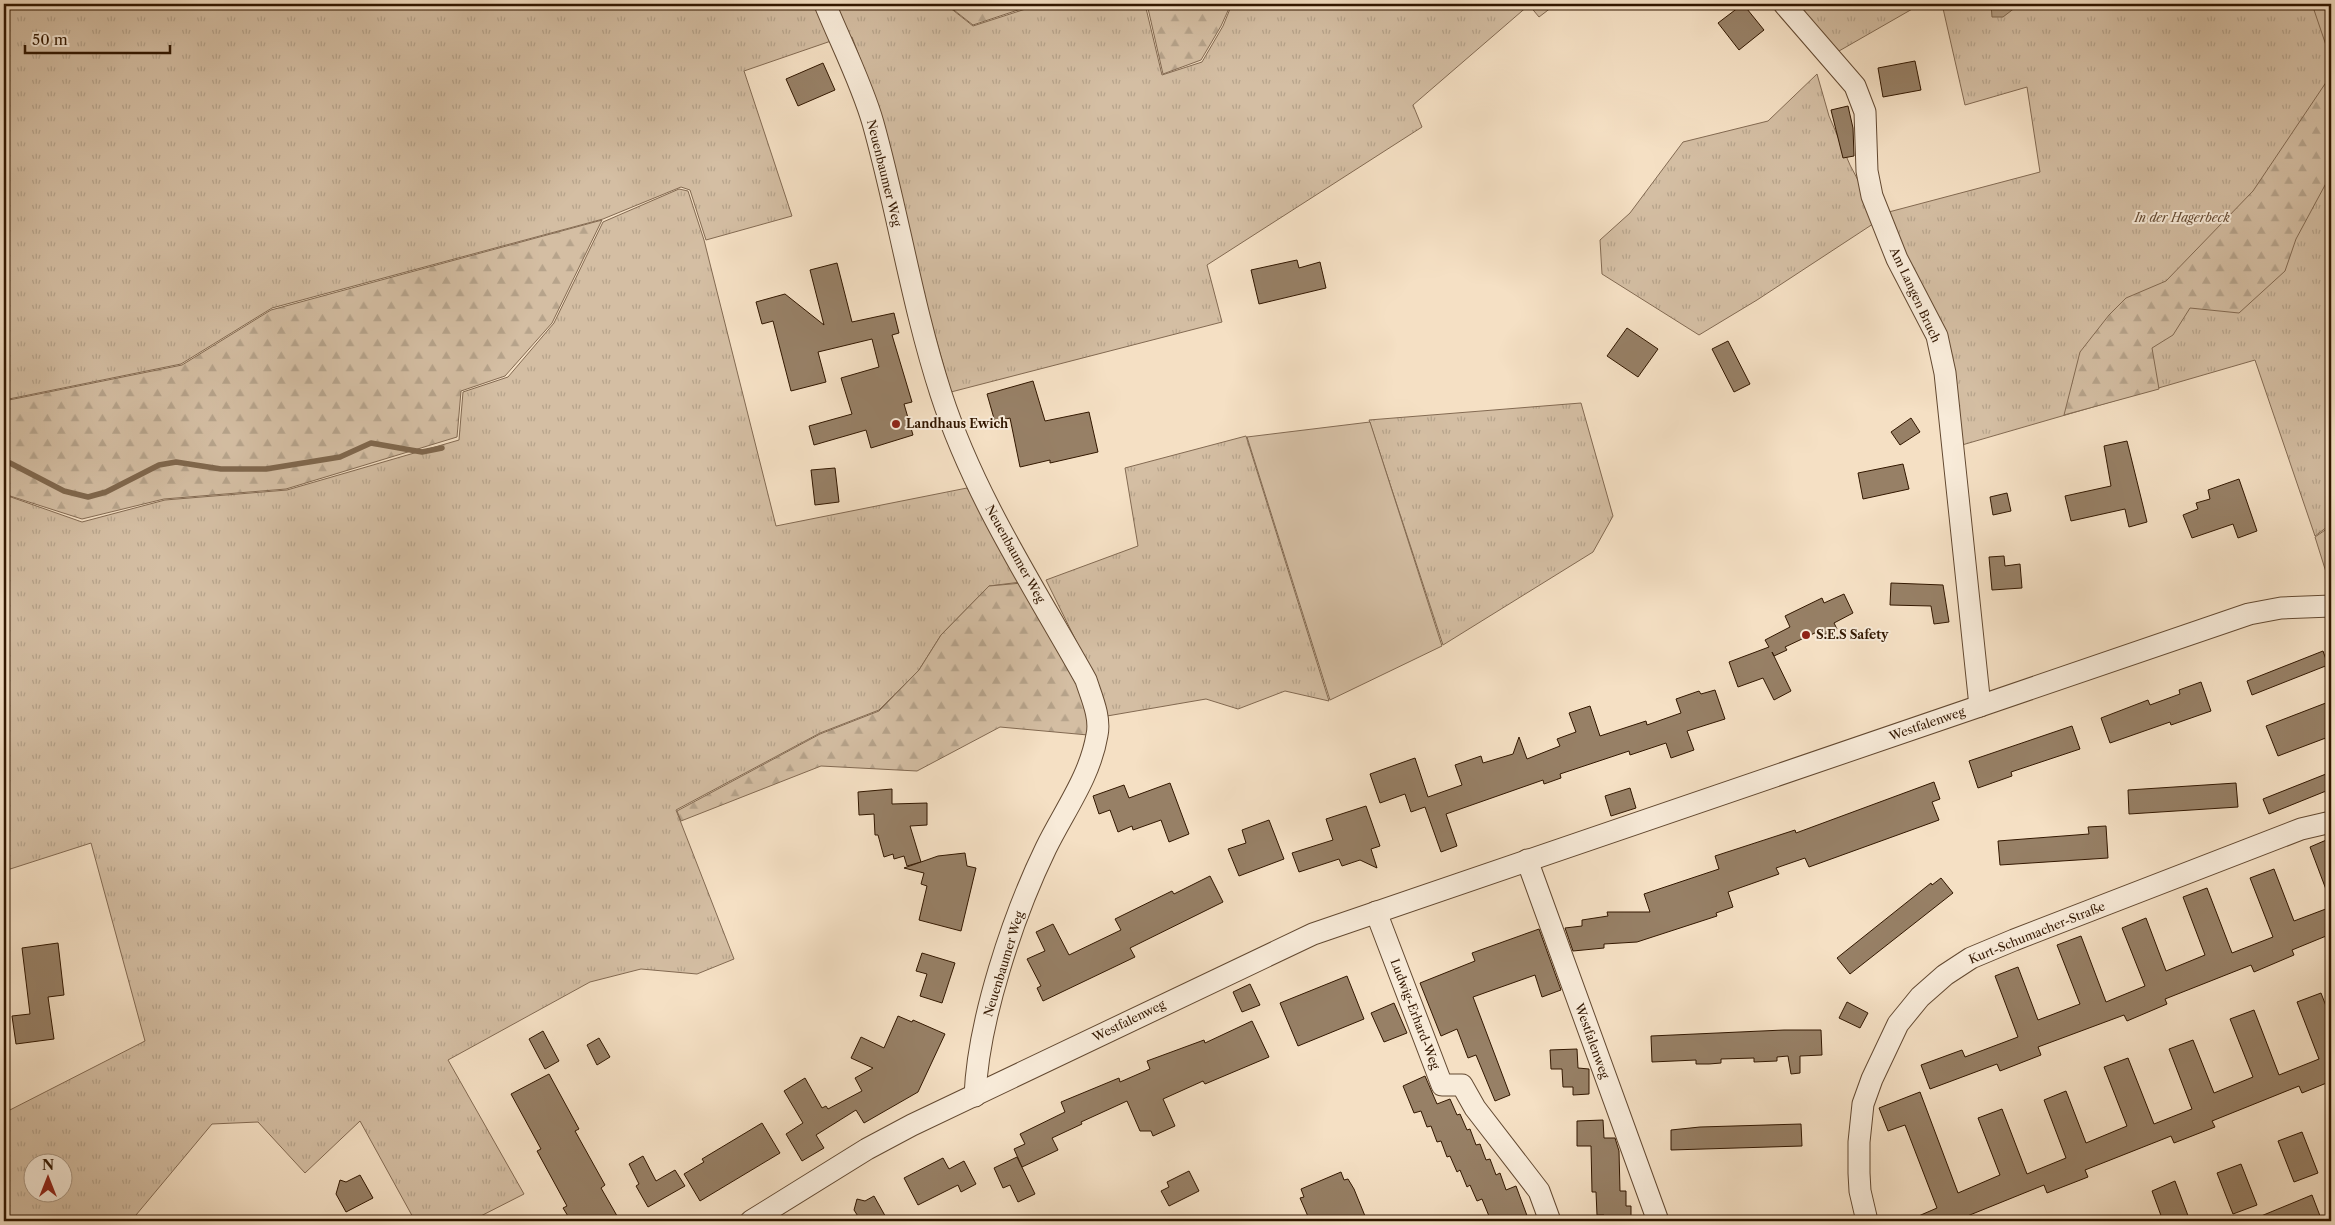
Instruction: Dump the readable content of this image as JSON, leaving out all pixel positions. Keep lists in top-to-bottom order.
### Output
{
  "streets": {
    "street": [
      "Neuenbaumer Weg",
      "Am Langen Bruch",
      "Westfalenweg",
      "Kurt-Schumacher-Straße",
      "Ludwig-Erhard-Weg"
    ]
  },
  "crossings": [
    ["Neuenbaumer Weg", "Westfalenweg"],
    ["Am Langen Bruch", "Westfalenweg"],
    ["Westfalenweg", "Ludwig-Erhard-Weg"]
  ],
  "parks": ["In der Hagerbeck"],
  "places": ["Landhaus Ewich", "S.E.S Safety"],
  "scale_bar": "50 m",
  "north": "top"
}
